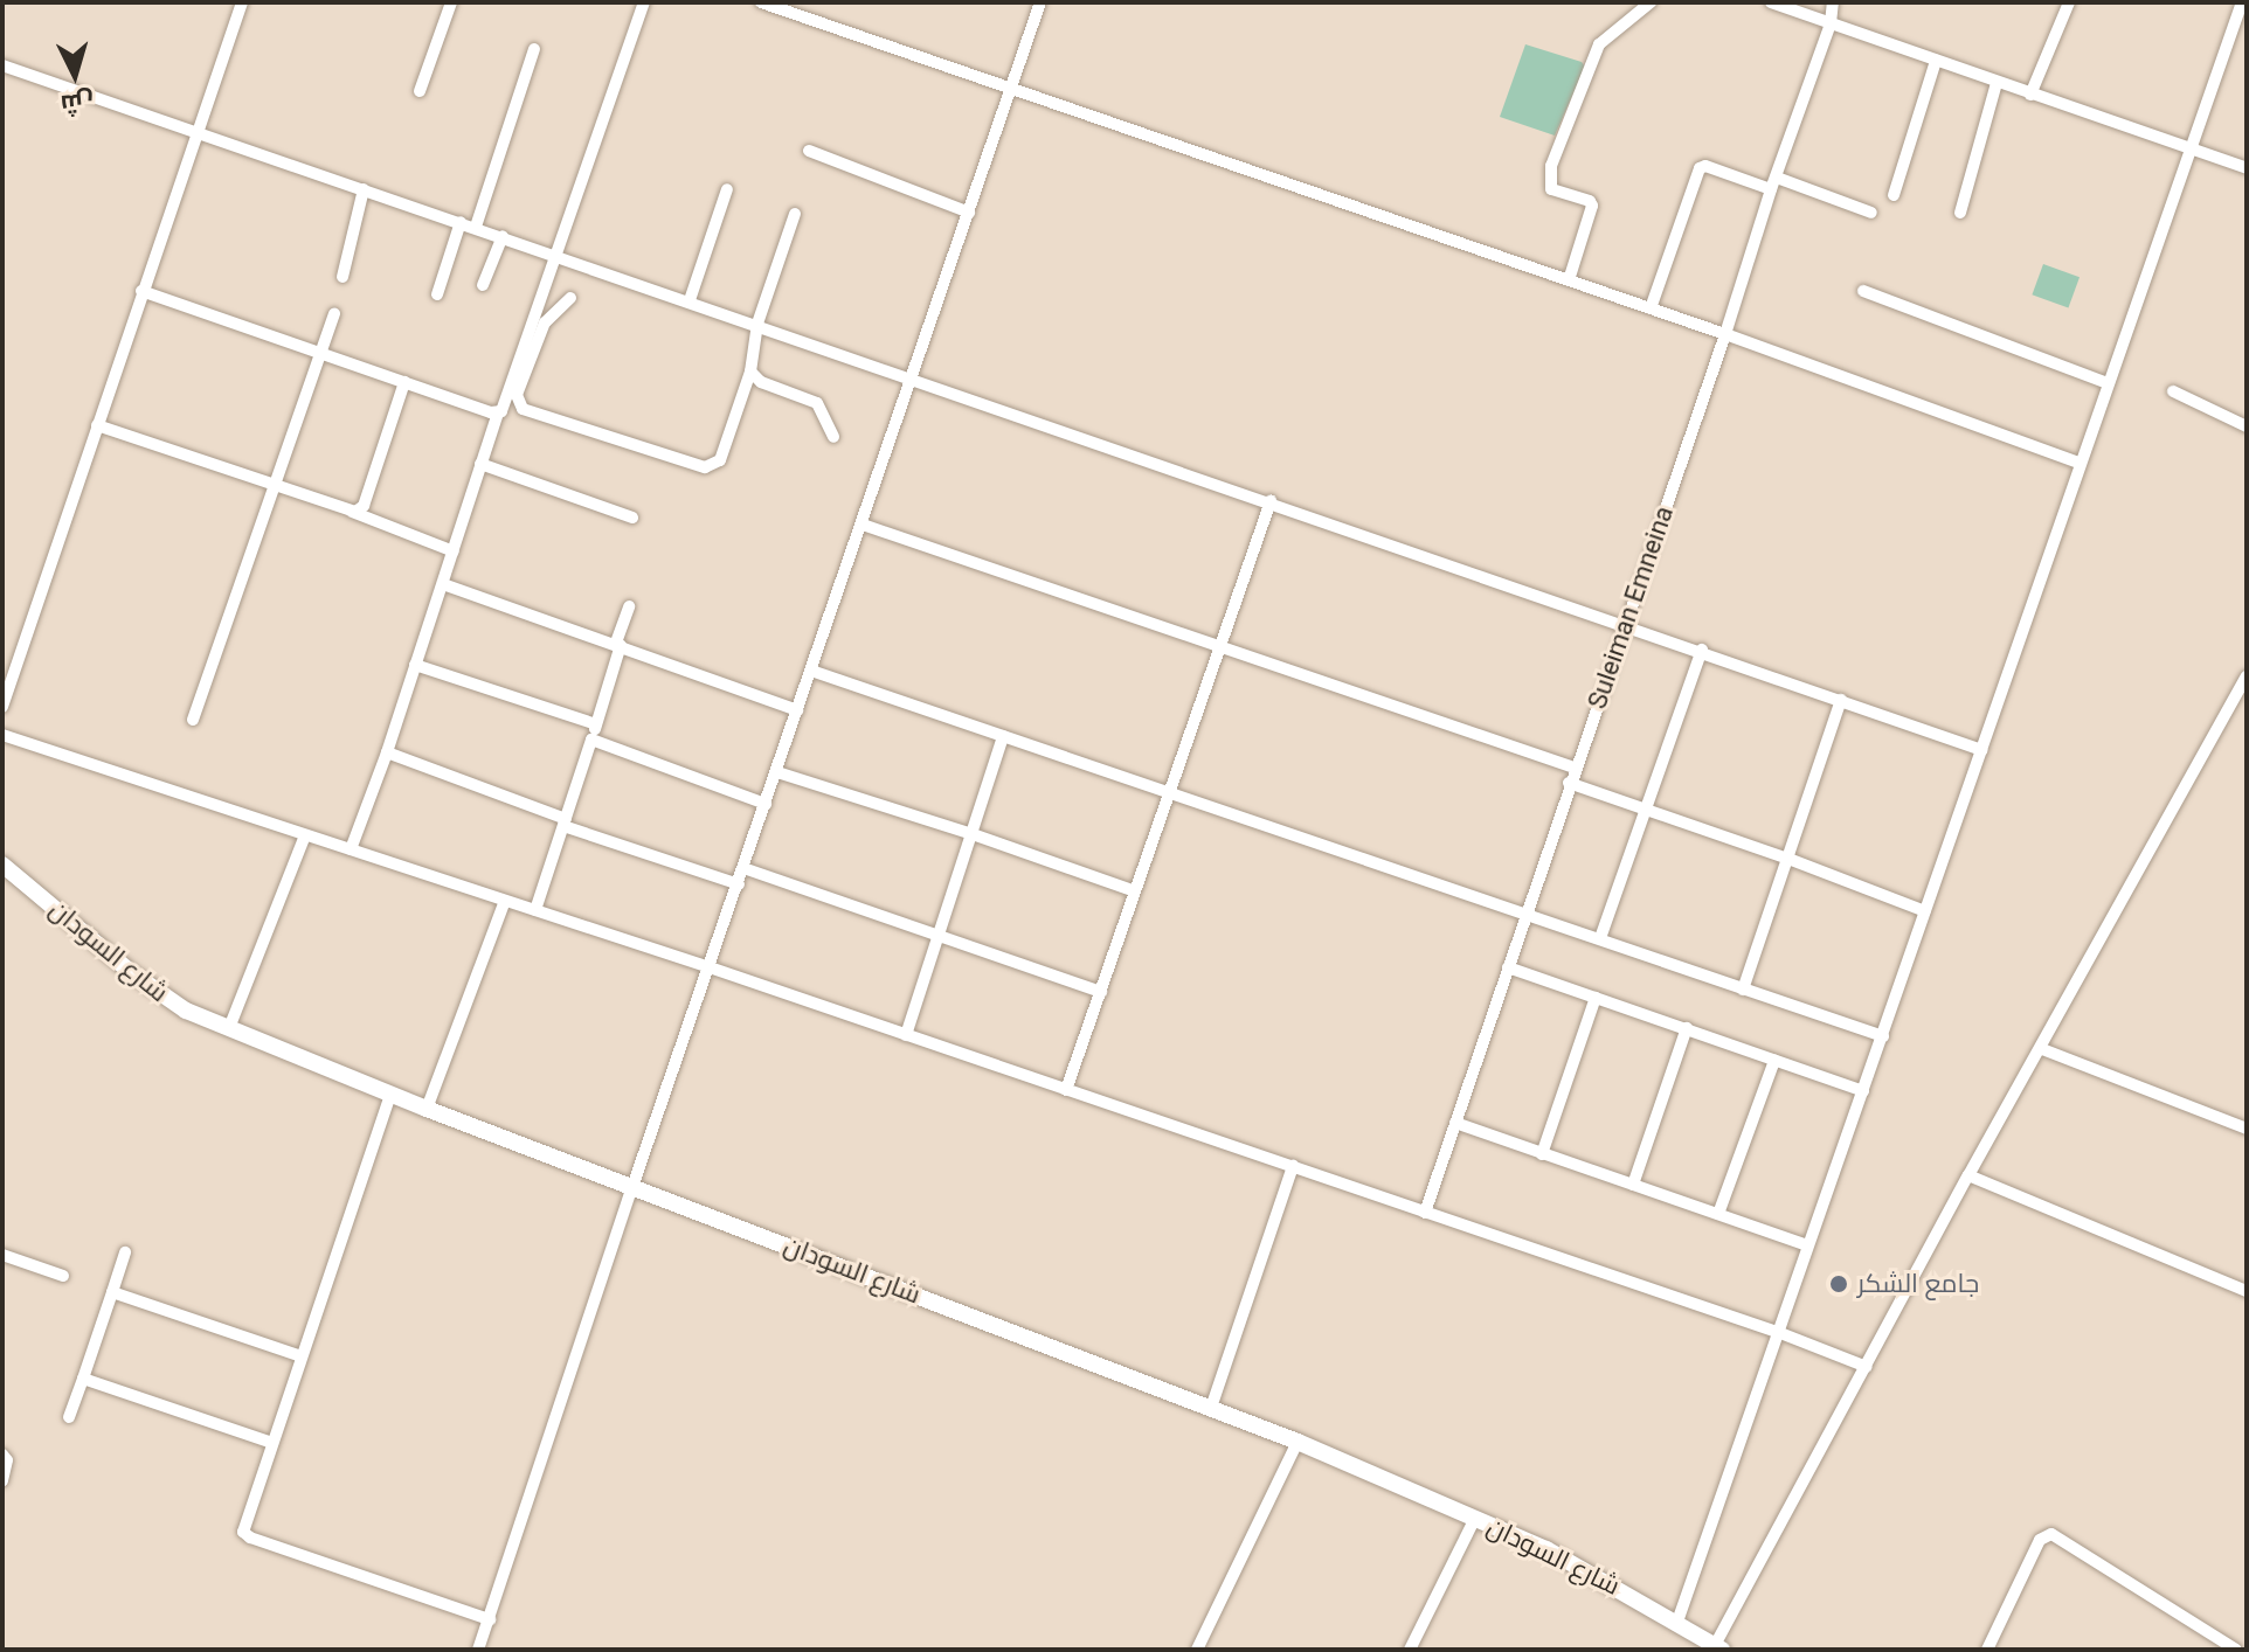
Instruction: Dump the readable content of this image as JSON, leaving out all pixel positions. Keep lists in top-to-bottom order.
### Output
{
  "streets": {
    "main road": ["شارع السودان"],
    "street": ["Suleiman Emneina"]
  },
  "places": ["جامع الشكر"],
  "north": "bottom"
}
